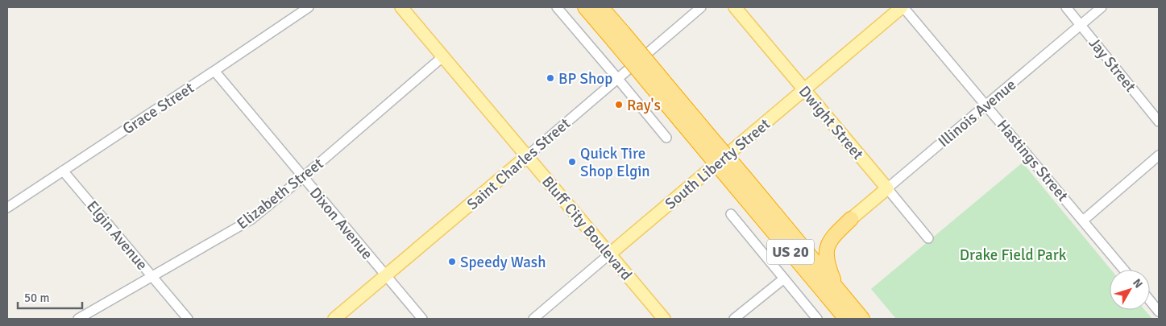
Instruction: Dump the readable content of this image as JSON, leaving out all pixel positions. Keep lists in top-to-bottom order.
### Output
{
  "streets": {
    "highway": ["US 20"],
    "main road": [
      "Illinois Avenue",
      "Dwight Street",
      "Saint Charles Street",
      "South Liberty Street",
      "Bluff City Boulevard"
    ],
    "street": [
      "Jay Street",
      "Grace Street",
      "Hastings Street",
      "Elizabeth Street",
      "Dixon Avenue",
      "Elgin Avenue"
    ]
  },
  "crossings": [
    ["Jay Street", "Illinois Avenue"],
    ["Grace Street", "Dixon Avenue"],
    ["Grace Street", "Elgin Avenue"],
    ["Illinois Avenue", "Dwight Street"],
    ["Illinois Avenue", "Hastings Street"],
    ["Dwight Street", "South Liberty Street"],
    ["Hastings Street", "South Liberty Street"],
    ["Saint Charles Street", "Dixon Avenue"],
    ["Saint Charles Street", "Bluff City Boulevard"],
    ["South Liberty Street", "Bluff City Boulevard"],
    ["Elizabeth Street", "Dixon Avenue"],
    ["Elizabeth Street", "Bluff City Boulevard"],
    ["Elizabeth Street", "Elgin Avenue"]
  ],
  "parks": ["Drake Field Park"],
  "places": [
    "BP Shop",
    "Ray's",
    "Quick Tire Shop Elgin",
    "Speedy Wash"
  ],
  "scale_bar": "50 m",
  "north": "top right"
}
